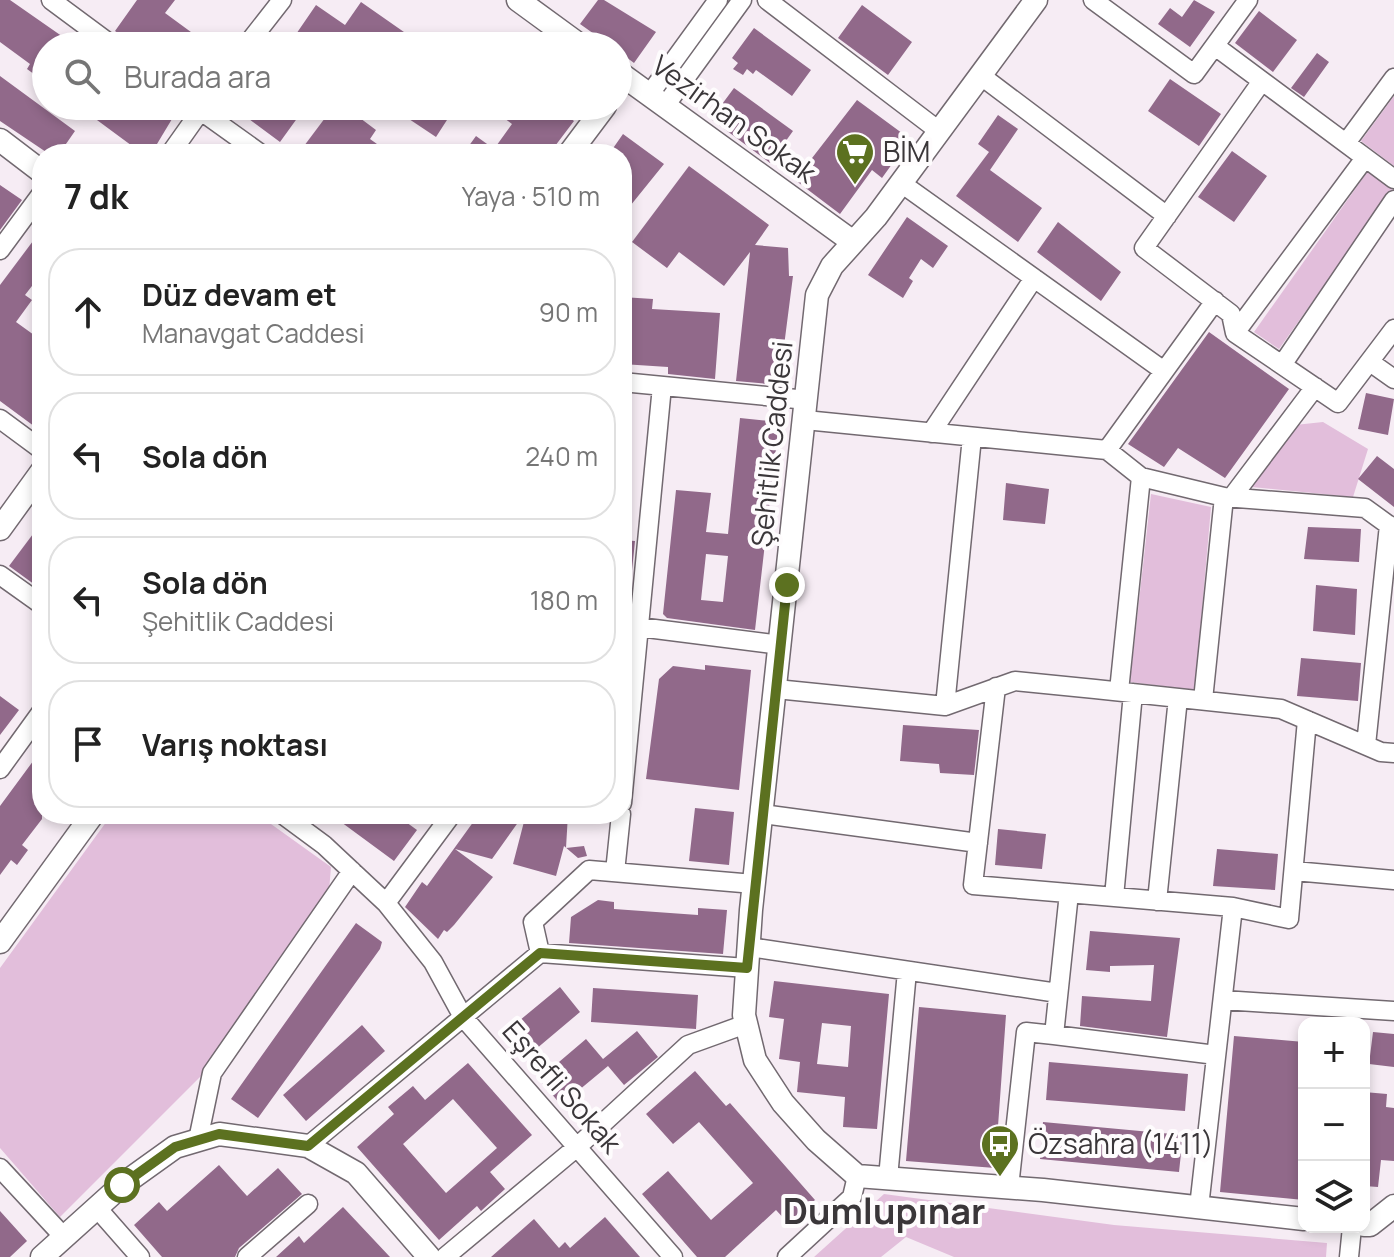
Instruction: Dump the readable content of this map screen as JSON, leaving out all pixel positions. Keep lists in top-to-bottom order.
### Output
{
  "streets": {
    "street": ["Vezirhan Sokak", "Şehitlik Caddesi", "Eşrefli Sokak"]
  },
  "crossings": [
    ["Vezirhan Sokak", "Şehitlik Caddesi"]
  ],
  "districts": ["Dumlupınar"],
  "places": {
    "supermarket": ["BİM"],
    "bus stop": ["Özsahra (1411)"]
  },
  "page": {
    "search": "Burada ara",
    "heading": ["7 dk", "Yaya · 510 m"],
    "list": [
      ["Düz devam et", "Manavgat Caddesi", "90 m"],
      ["Sola dön", "240 m"],
      ["Sola dön", "Şehitlik Caddesi", "180 m"],
      "Varış noktası"
    ],
    "map_buttons": ["+", "−"]
  }
}
